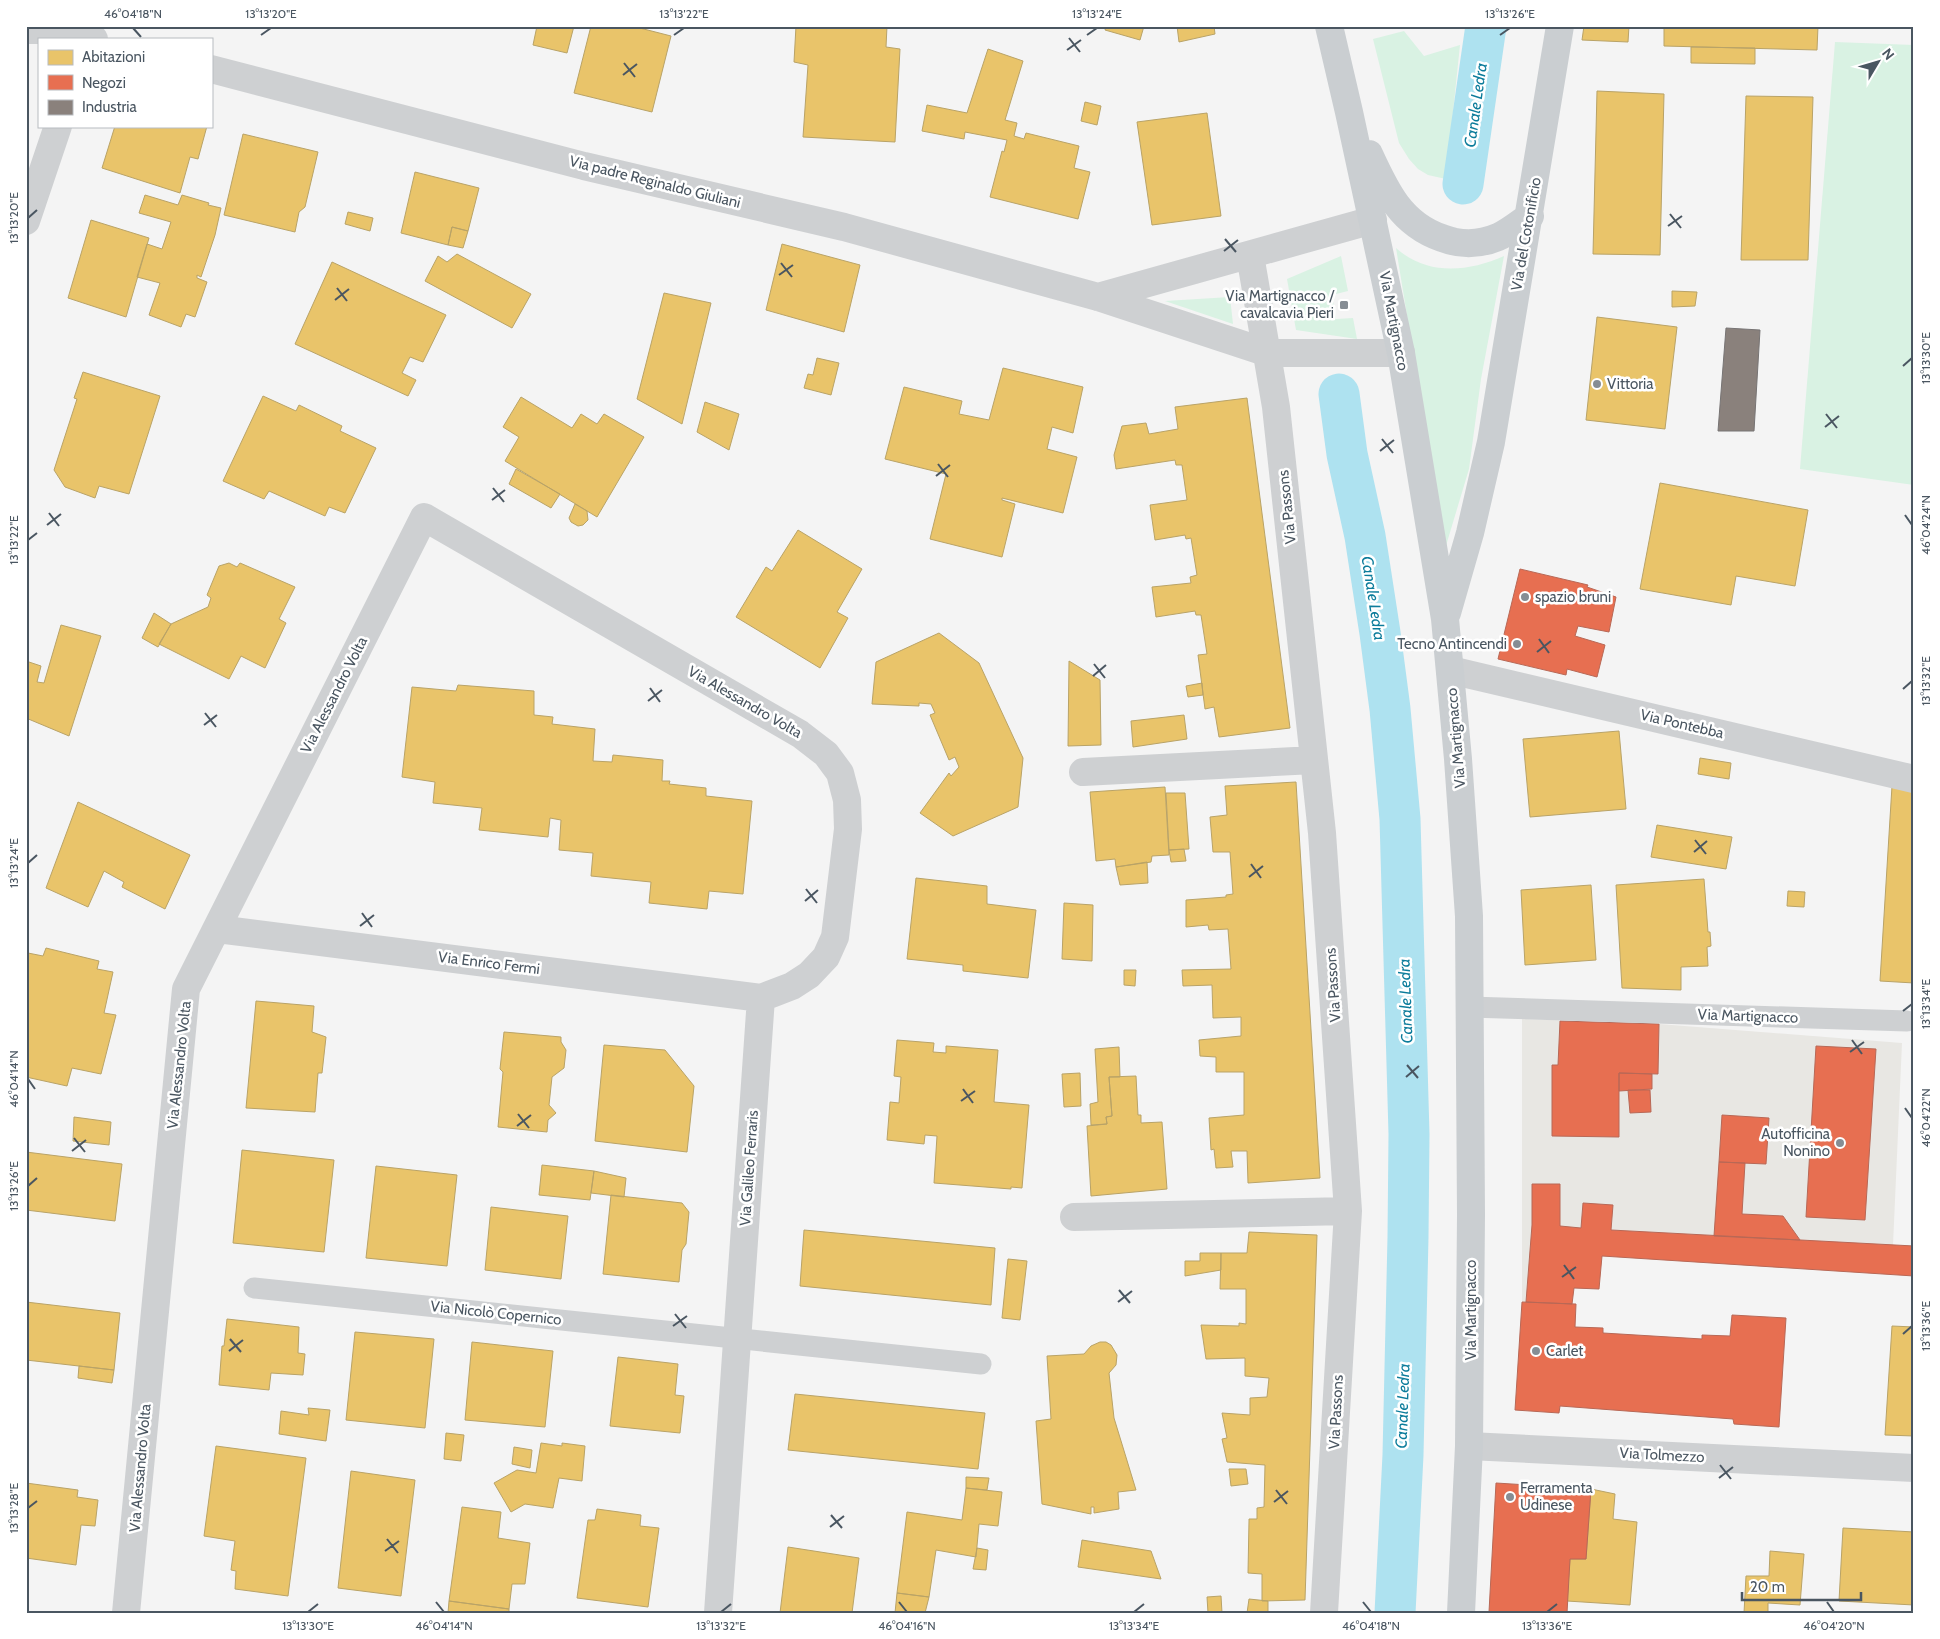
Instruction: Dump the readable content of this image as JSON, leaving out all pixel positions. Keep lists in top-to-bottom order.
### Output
{
  "streets": {
    "main road": ["Via del Cotonificio", "Via Martignacco"],
    "street": [
      "Via padre Reginaldo Giuliani",
      "Via Passons",
      "Via Alessandro Volta",
      "Via Pontebba",
      "Via Enrico Fermi",
      "Via Galileo Ferraris",
      "Via Tolmezzo"
    ],
    "lane": ["Via Nicolò Copernico"]
  },
  "crossings": [
    ["Via padre Reginaldo Giuliani", "Via Martignacco"],
    ["Via padre Reginaldo Giuliani", "Via Passons"],
    ["Via del Cotonificio", "Via Martignacco"],
    ["Via Martignacco", "Via Pontebba"],
    ["Via Martignacco", "Via Tolmezzo"],
    ["Via Alessandro Volta", "Via Enrico Fermi"],
    ["Via Alessandro Volta", "Via Galileo Ferraris"],
    ["Via Enrico Fermi", "Via Galileo Ferraris"],
    ["Via Galileo Ferraris", "Via Nicolò Copernico"]
  ],
  "water": ["Canale Ledra"],
  "places": {
    "transit": ["Via Martignacco / cavalcavia Pieri"],
    "other": [
      "Vittoria",
      "spazio bruni",
      "Tecno Antincendi",
      "Autofficina Nonino",
      "Carlet",
      "Ferramenta Udinese"
    ]
  },
  "legend": ["Abitazioni", "Negozi", "Industria"],
  "scale_bar": "20 m",
  "north": "top right",
  "coordinates": [
    "46°04'18\"N",
    "13°13'20\"E",
    "13°13'22\"E",
    "13°13'24\"E",
    "13°13'26\"E",
    "13°13'30\"E",
    "46°04'24\"N",
    "13°13'32\"E",
    "13°13'34\"E",
    "46°04'14\"N",
    "46°04'22\"N",
    "13°13'36\"E",
    "13°13'28\"E",
    "46°04'16\"N",
    "46°04'20\"N"
  ]
}
